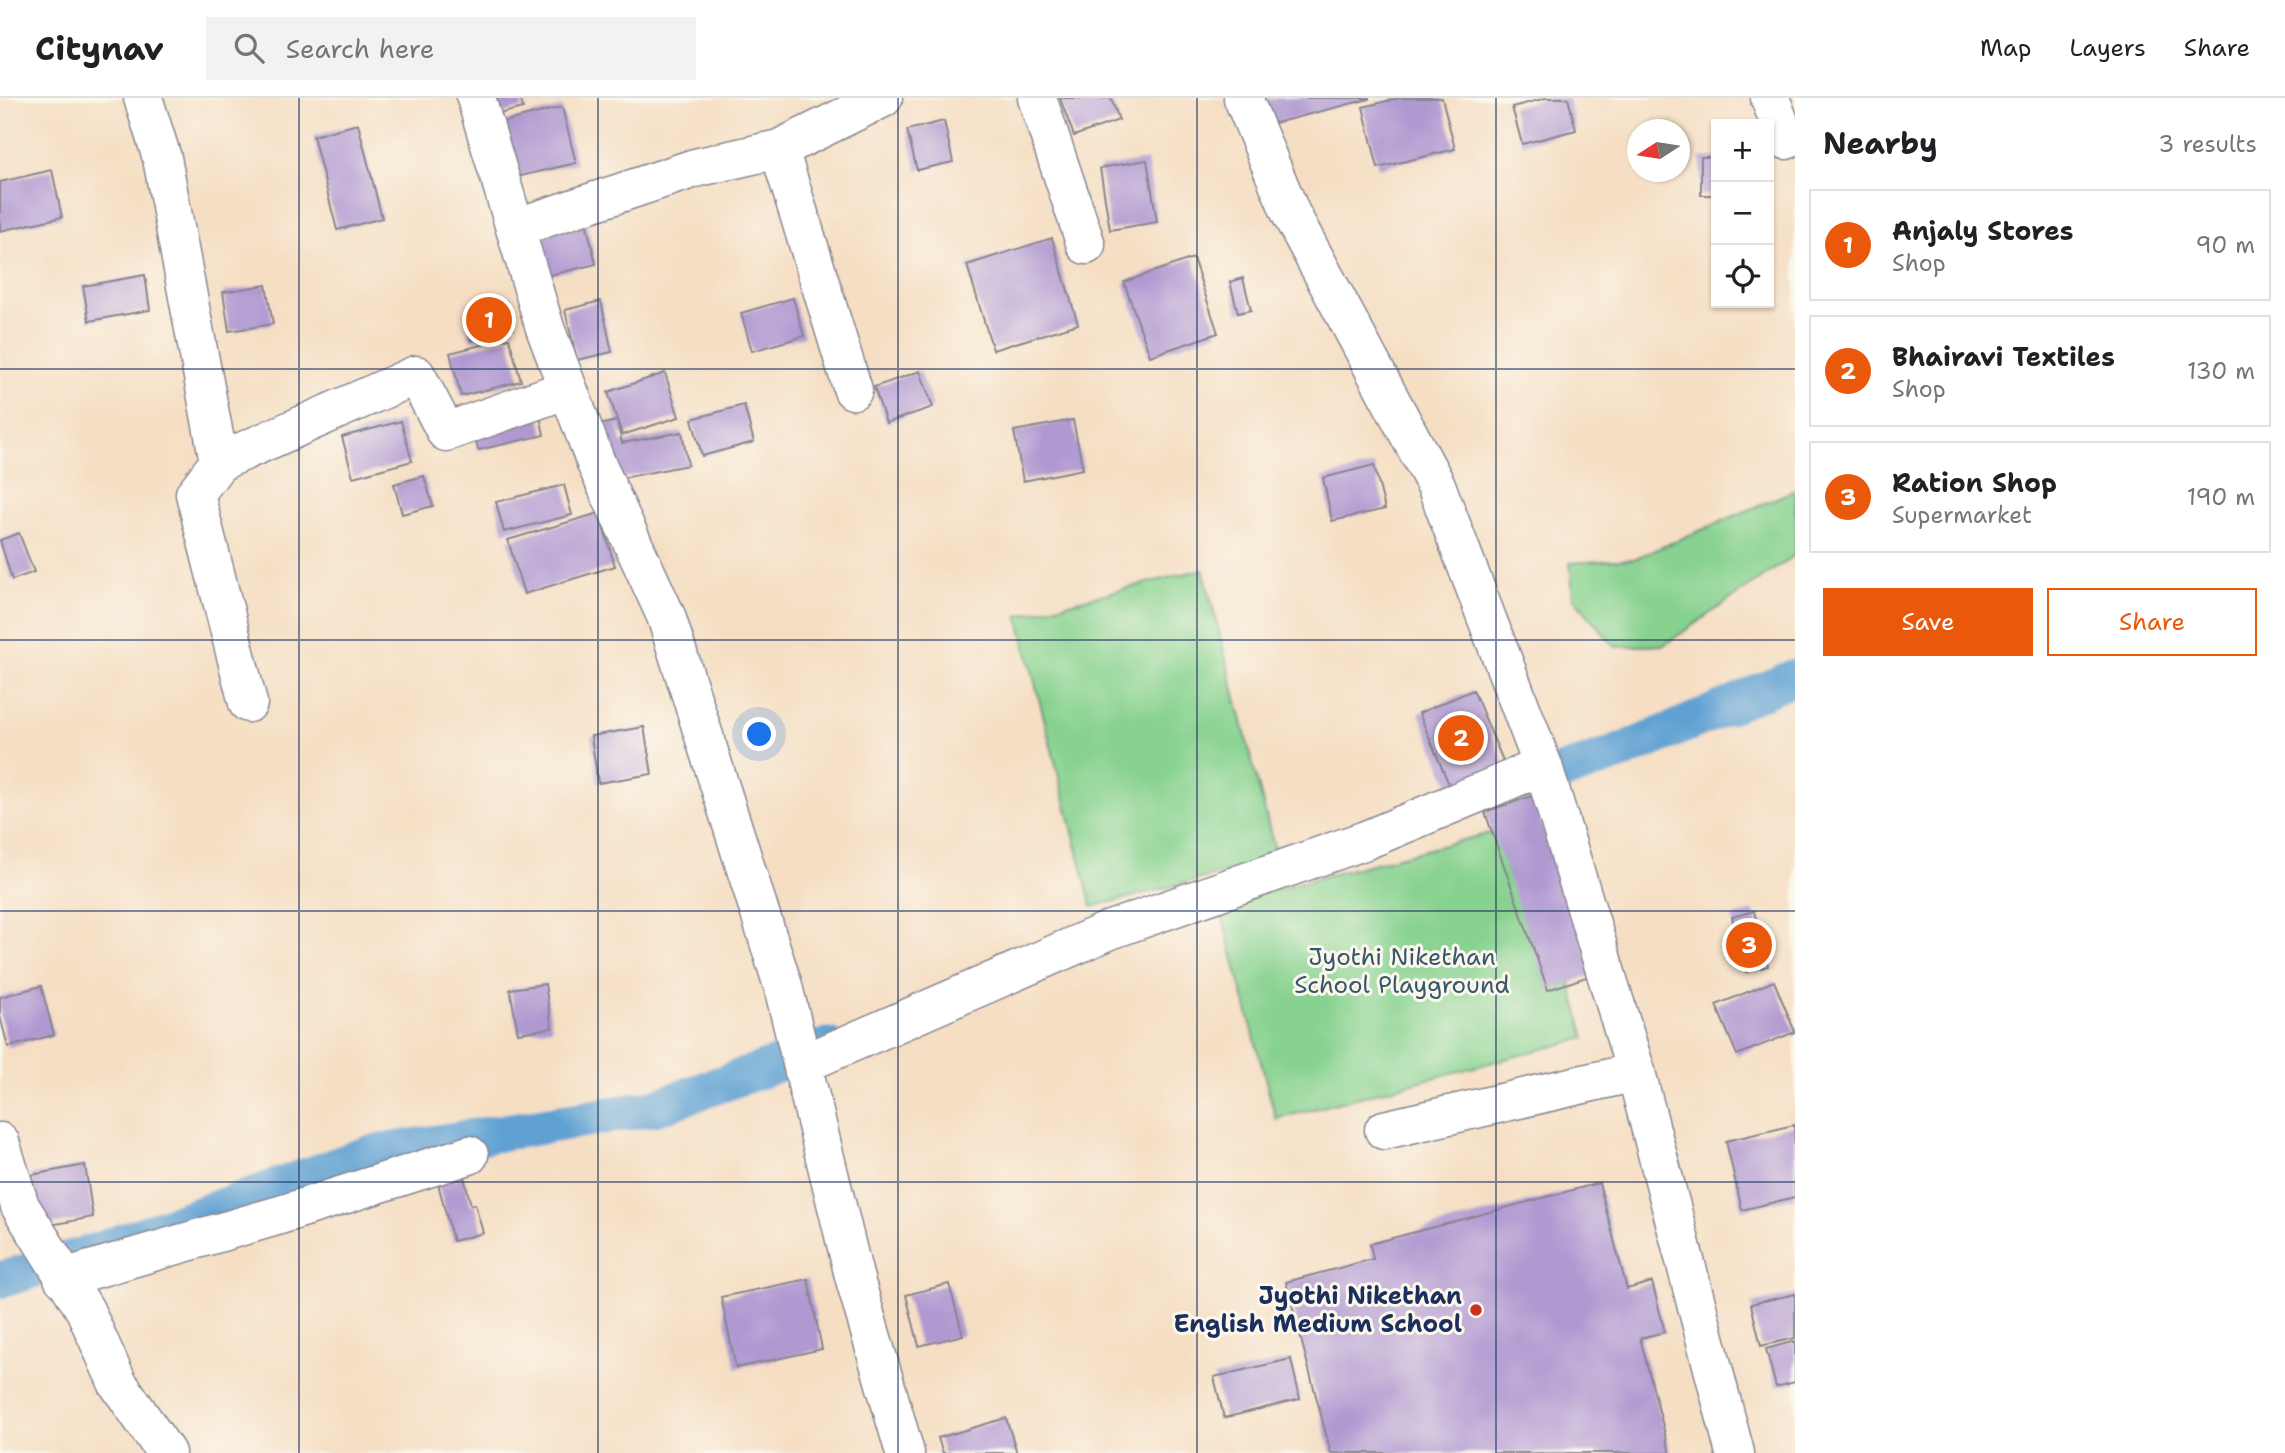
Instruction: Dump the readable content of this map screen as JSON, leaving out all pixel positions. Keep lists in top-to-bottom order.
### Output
{
  "parks": ["Jyothi Nikethan School Playground"],
  "places": ["Jyothi Nikethan English Medium School"],
  "north": "left",
  "page": {
    "header": "Citynav",
    "search": "Search here",
    "nav": ["Map", "Layers", "Share"],
    "heading": ["Nearby", "3 results"],
    "map_buttons": ["+", "−"],
    "list": [
      {
        "mark": "1",
        "name": "Anjaly Stores",
        "note": "Shop",
        "value": "90 m"
      },
      {
        "mark": "2",
        "name": "Bhairavi Textiles",
        "note": "Shop",
        "value": "130 m"
      },
      {
        "mark": "3",
        "name": "Ration Shop",
        "note": "Supermarket",
        "value": "190 m"
      }
    ],
    "pins": ["1", "2", "3"],
    "buttons": ["Save", "Share"]
  }
}
